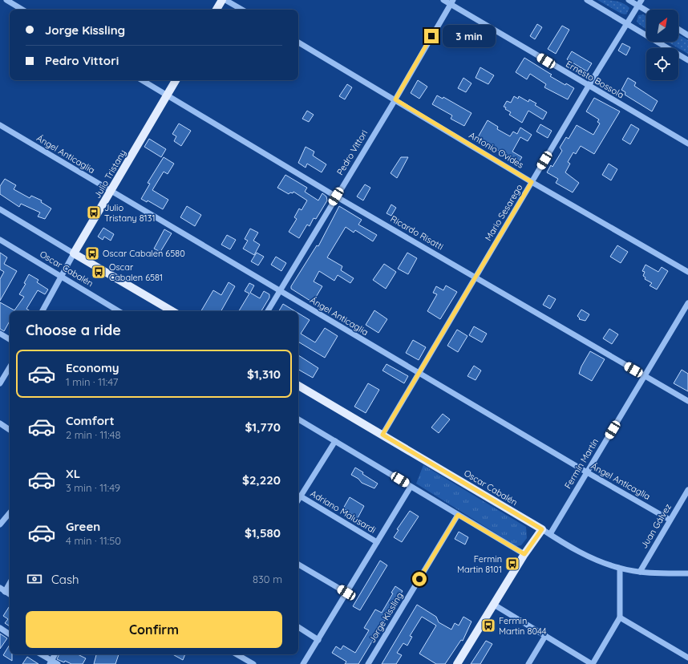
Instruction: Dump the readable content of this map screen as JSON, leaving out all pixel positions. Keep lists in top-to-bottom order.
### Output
{
  "streets": {
    "main road": ["Julio Tristany", "Oscar Cabalén"],
    "street": [
      "Ernesto Bossola",
      "Antonio Ovides",
      "Pedro Vittori",
      "Ángel Anticaglia",
      "Mario Sesarego",
      "Ricardo Risatti",
      "Fermín Martín",
      "Adriano Malusardi",
      "Juan Gálvez",
      "Jorge Kissling"
    ]
  },
  "crossings": [
    ["Ernesto Bossola", "Pedro Vittori"],
    ["Ernesto Bossola", "Mario Sesarego"],
    ["Antonio Ovides", "Pedro Vittori"],
    ["Antonio Ovides", "Mario Sesarego"],
    ["Pedro Vittori", "Ángel Anticaglia"],
    ["Pedro Vittori", "Ricardo Risatti"],
    ["Ángel Anticaglia", "Julio Tristany"],
    ["Ángel Anticaglia", "Mario Sesarego"],
    ["Ángel Anticaglia", "Fermín Martín"],
    ["Ángel Anticaglia", "Juan Gálvez"],
    ["Julio Tristany", "Ricardo Risatti"],
    ["Julio Tristany", "Oscar Cabalén"],
    ["Mario Sesarego", "Ricardo Risatti"],
    ["Mario Sesarego", "Oscar Cabalén"],
    ["Ricardo Risatti", "Fermín Martín"],
    ["Oscar Cabalén", "Fermín Martín"],
    ["Oscar Cabalén", "Juan Gálvez"]
  ],
  "places": {
    "bus stop": [
      "Julio Tristany 8131",
      "Oscar Cabalen 6580",
      "Oscar Cabalen 6581",
      "Fermin Martin 8101",
      "Fermin Martin 8044"
    ]
  },
  "north": "top right",
  "page": {
    "banner": ["Jorge Kissling", "Pedro Vittori"],
    "bubble": "3 min",
    "heading": "Choose a ride",
    "list": [
      {
        "name": "Economy",
        "note": "1 min · 11:47",
        "value": "$1,310"
      },
      {
        "name": "Comfort",
        "note": "2 min · 11:48",
        "value": "$1,770"
      },
      {
        "name": "XL",
        "note": "3 min · 11:49",
        "value": "$2,220"
      },
      {
        "name": "Green",
        "note": "4 min · 11:50",
        "value": "$1,580"
      }
    ],
    "pay": ["Cash", "830 m"],
    "buttons": "Confirm"
  }
}
